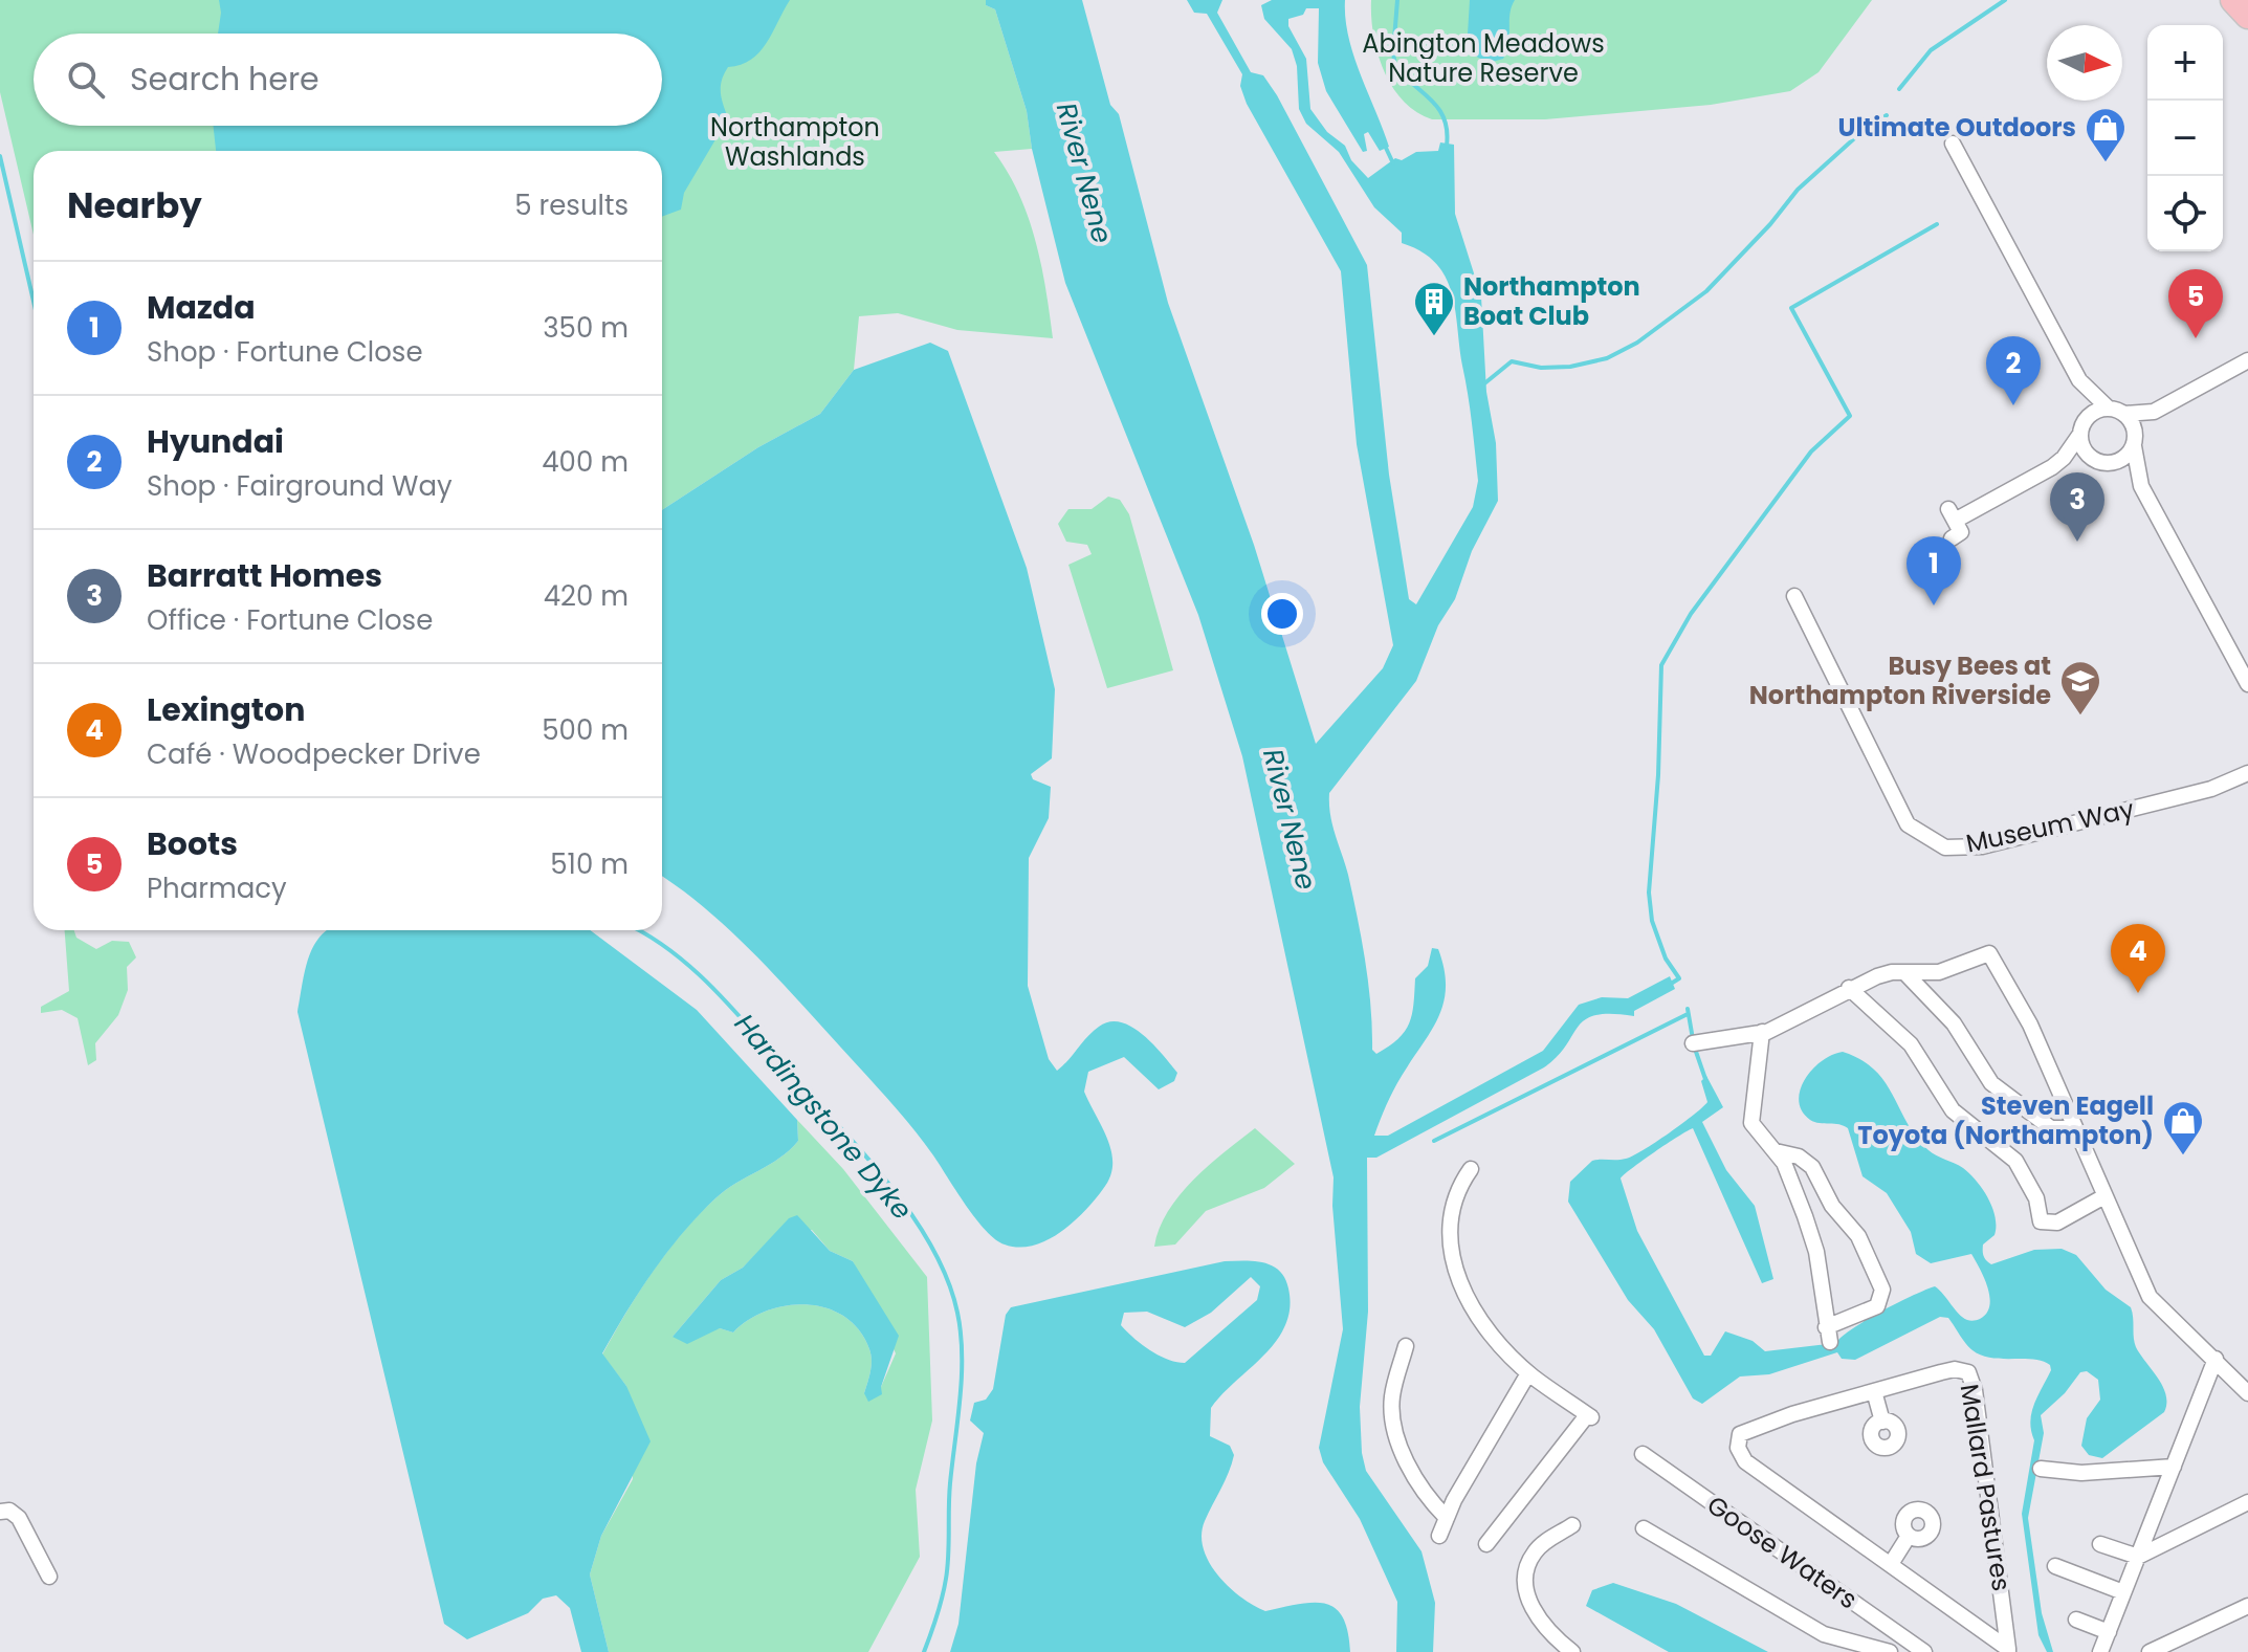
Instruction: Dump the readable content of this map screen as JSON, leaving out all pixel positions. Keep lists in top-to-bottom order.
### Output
{
  "streets": {
    "street": ["Museum Way", "Mallard Pastures", "Goose Waters"]
  },
  "water": ["River Nene", "Hardingstone Dyke"],
  "parks": ["Abington Meadows Nature Reserve", "Northampton Washlands"],
  "places": {
    "shop": ["Ultimate Outdoors", "Steven Eagell Toyota (Northampton)"],
    "building": ["Northampton Boat Club"],
    "school or university": ["Busy Bees at Northampton Riverside"]
  },
  "north": "right",
  "page": {
    "map_buttons": ["+", "−"],
    "search": "Search here",
    "heading": ["Nearby", "5 results"],
    "list": [
      {
        "mark": "1",
        "name": "Mazda",
        "note": "Shop · Fortune Close",
        "value": "350 m"
      },
      {
        "mark": "2",
        "name": "Hyundai",
        "note": "Shop · Fairground Way",
        "value": "400 m"
      },
      {
        "mark": "3",
        "name": "Barratt Homes",
        "note": "Office · Fortune Close",
        "value": "420 m"
      },
      {
        "mark": "4",
        "name": "Lexington",
        "note": "Café · Woodpecker Drive",
        "value": "500 m"
      },
      {
        "mark": "5",
        "name": "Boots",
        "note": "Pharmacy",
        "value": "510 m"
      }
    ],
    "pins": [
      "5",
      "2",
      "3",
      "1",
      "4"
    ]
  }
}
